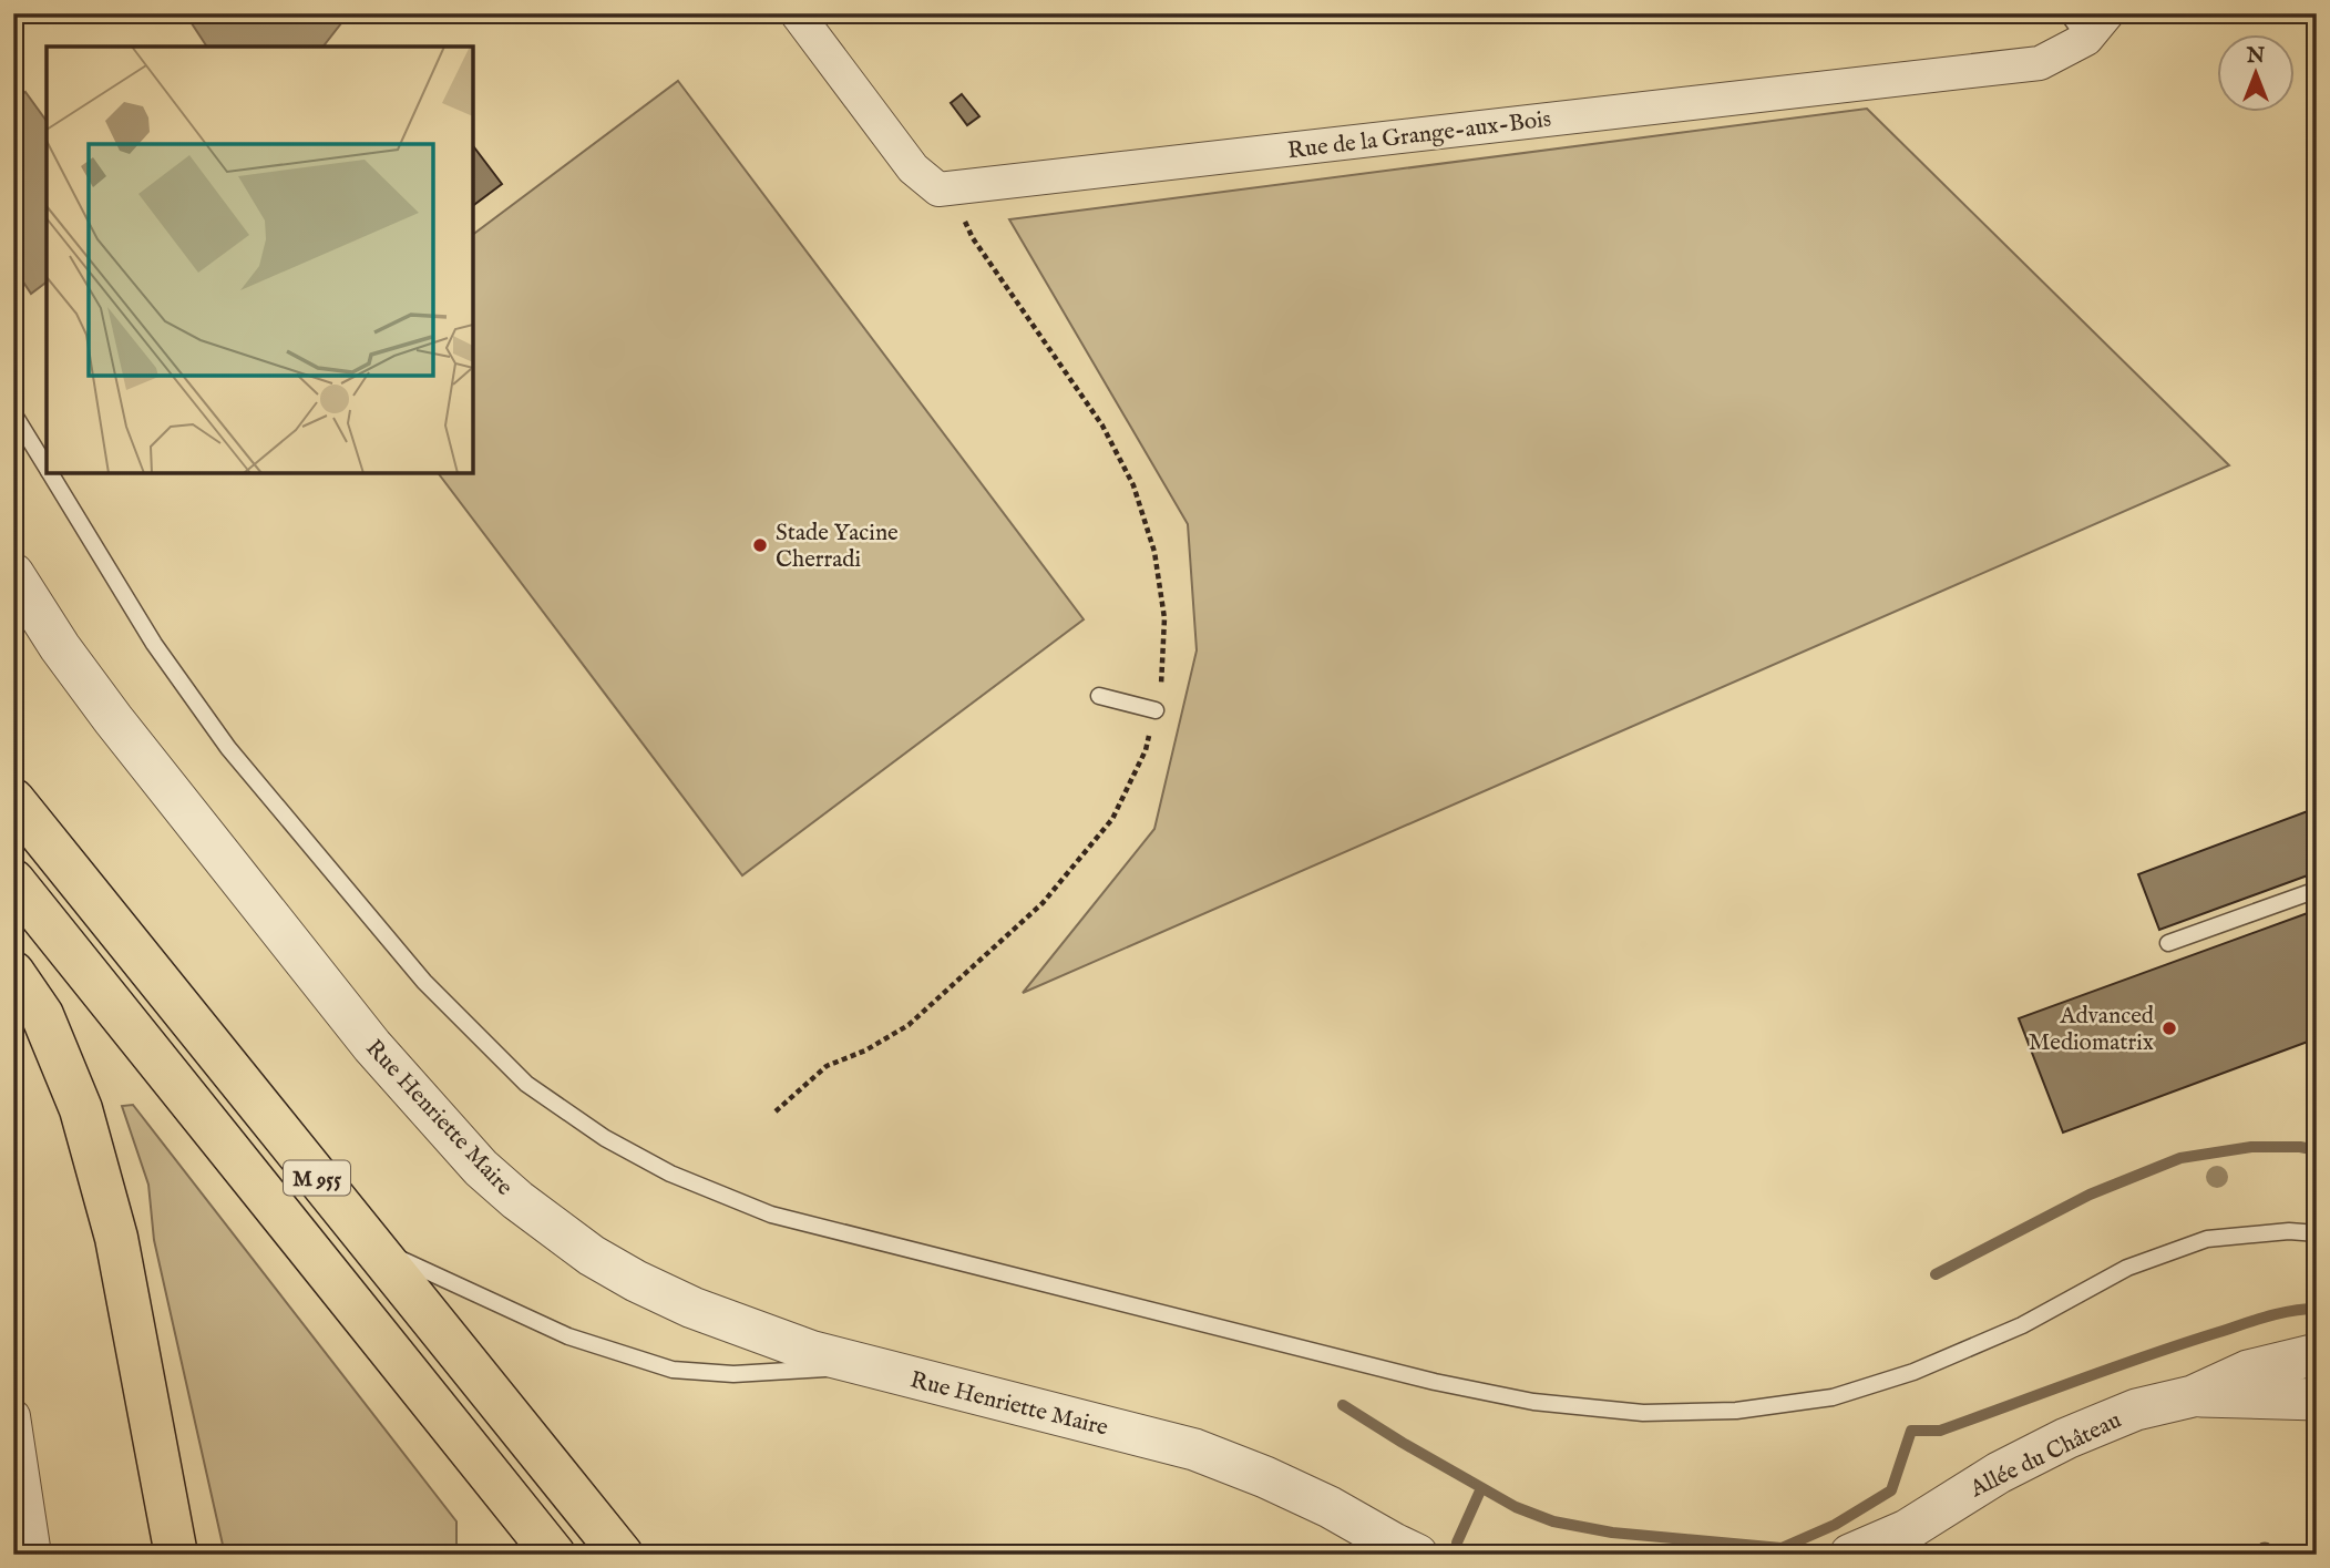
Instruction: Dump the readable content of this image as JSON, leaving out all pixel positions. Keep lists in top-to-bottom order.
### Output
{
  "streets": {
    "highway": ["M 955"],
    "street": ["Rue de la Grange-aux-Bois", "Rue Henriette Maire", "Allée du Château"]
  },
  "places": ["Stade Yacine Cherradi", "Advanced Mediomatrix"],
  "north": "top"
}
